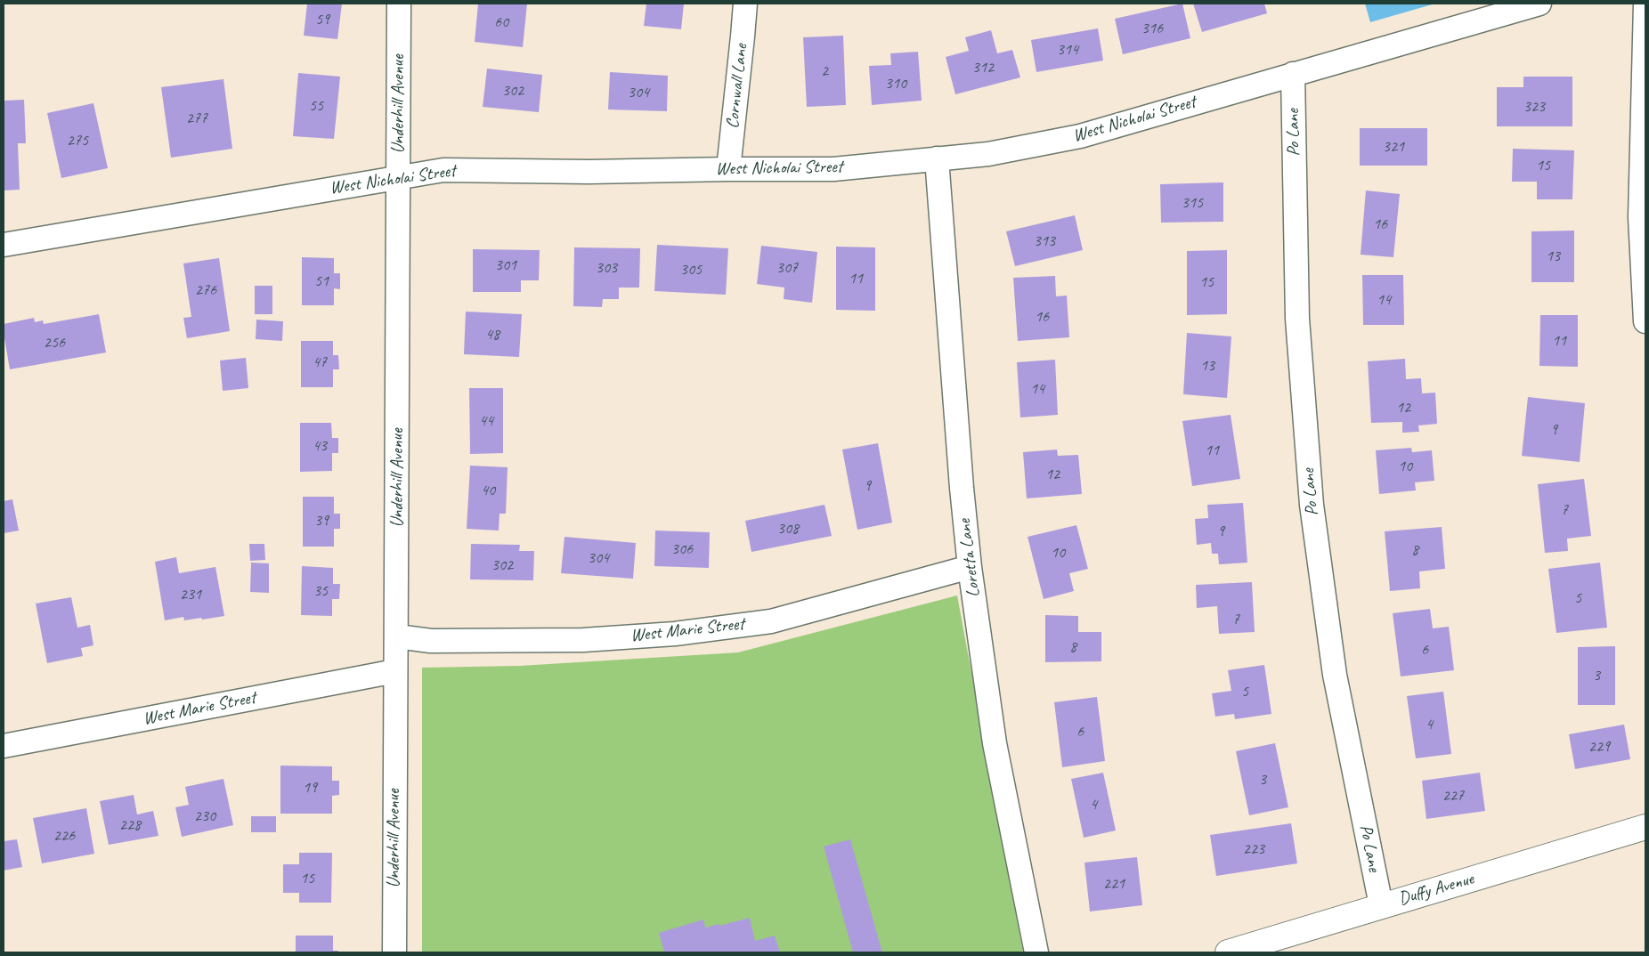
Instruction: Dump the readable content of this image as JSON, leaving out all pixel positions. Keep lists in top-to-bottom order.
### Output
{
  "streets": {
    "street": [
      "Cornwall Lane",
      "Underhill Avenue",
      "West Nicholai Street",
      "Po Lane",
      "Loretta Lane",
      "West Marie Street",
      "Duffy Avenue"
    ]
  },
  "crossings": [
    ["Cornwall Lane", "West Nicholai Street"],
    ["Underhill Avenue", "West Nicholai Street"],
    ["Underhill Avenue", "West Marie Street"],
    ["West Nicholai Street", "Po Lane"],
    ["West Nicholai Street", "Loretta Lane"],
    ["Po Lane", "Duffy Avenue"],
    ["Loretta Lane", "West Marie Street"]
  ],
  "house_numbers": [
    "59",
    "60",
    "316",
    "314",
    "312",
    "2",
    "310",
    "302",
    "304",
    "55",
    "323",
    "277",
    "275",
    "321",
    "15",
    "315",
    "16",
    "313",
    "13",
    "301",
    "303",
    "307",
    "305",
    "11",
    "51",
    "15",
    "276",
    "14",
    "16",
    "48",
    "11",
    "256",
    "47",
    "13",
    "14",
    "12",
    "44",
    "9",
    "43",
    "11",
    "10",
    "12",
    "9",
    "40",
    "7",
    "39",
    "308",
    "9",
    "306",
    "8",
    "10",
    "304",
    "302",
    "35",
    "231",
    "5",
    "7",
    "8",
    "6",
    "3",
    "5",
    "4",
    "6",
    "229",
    "3",
    "19",
    "227",
    "4",
    "230",
    "228",
    "226",
    "223",
    "15",
    "221"
  ]
}
